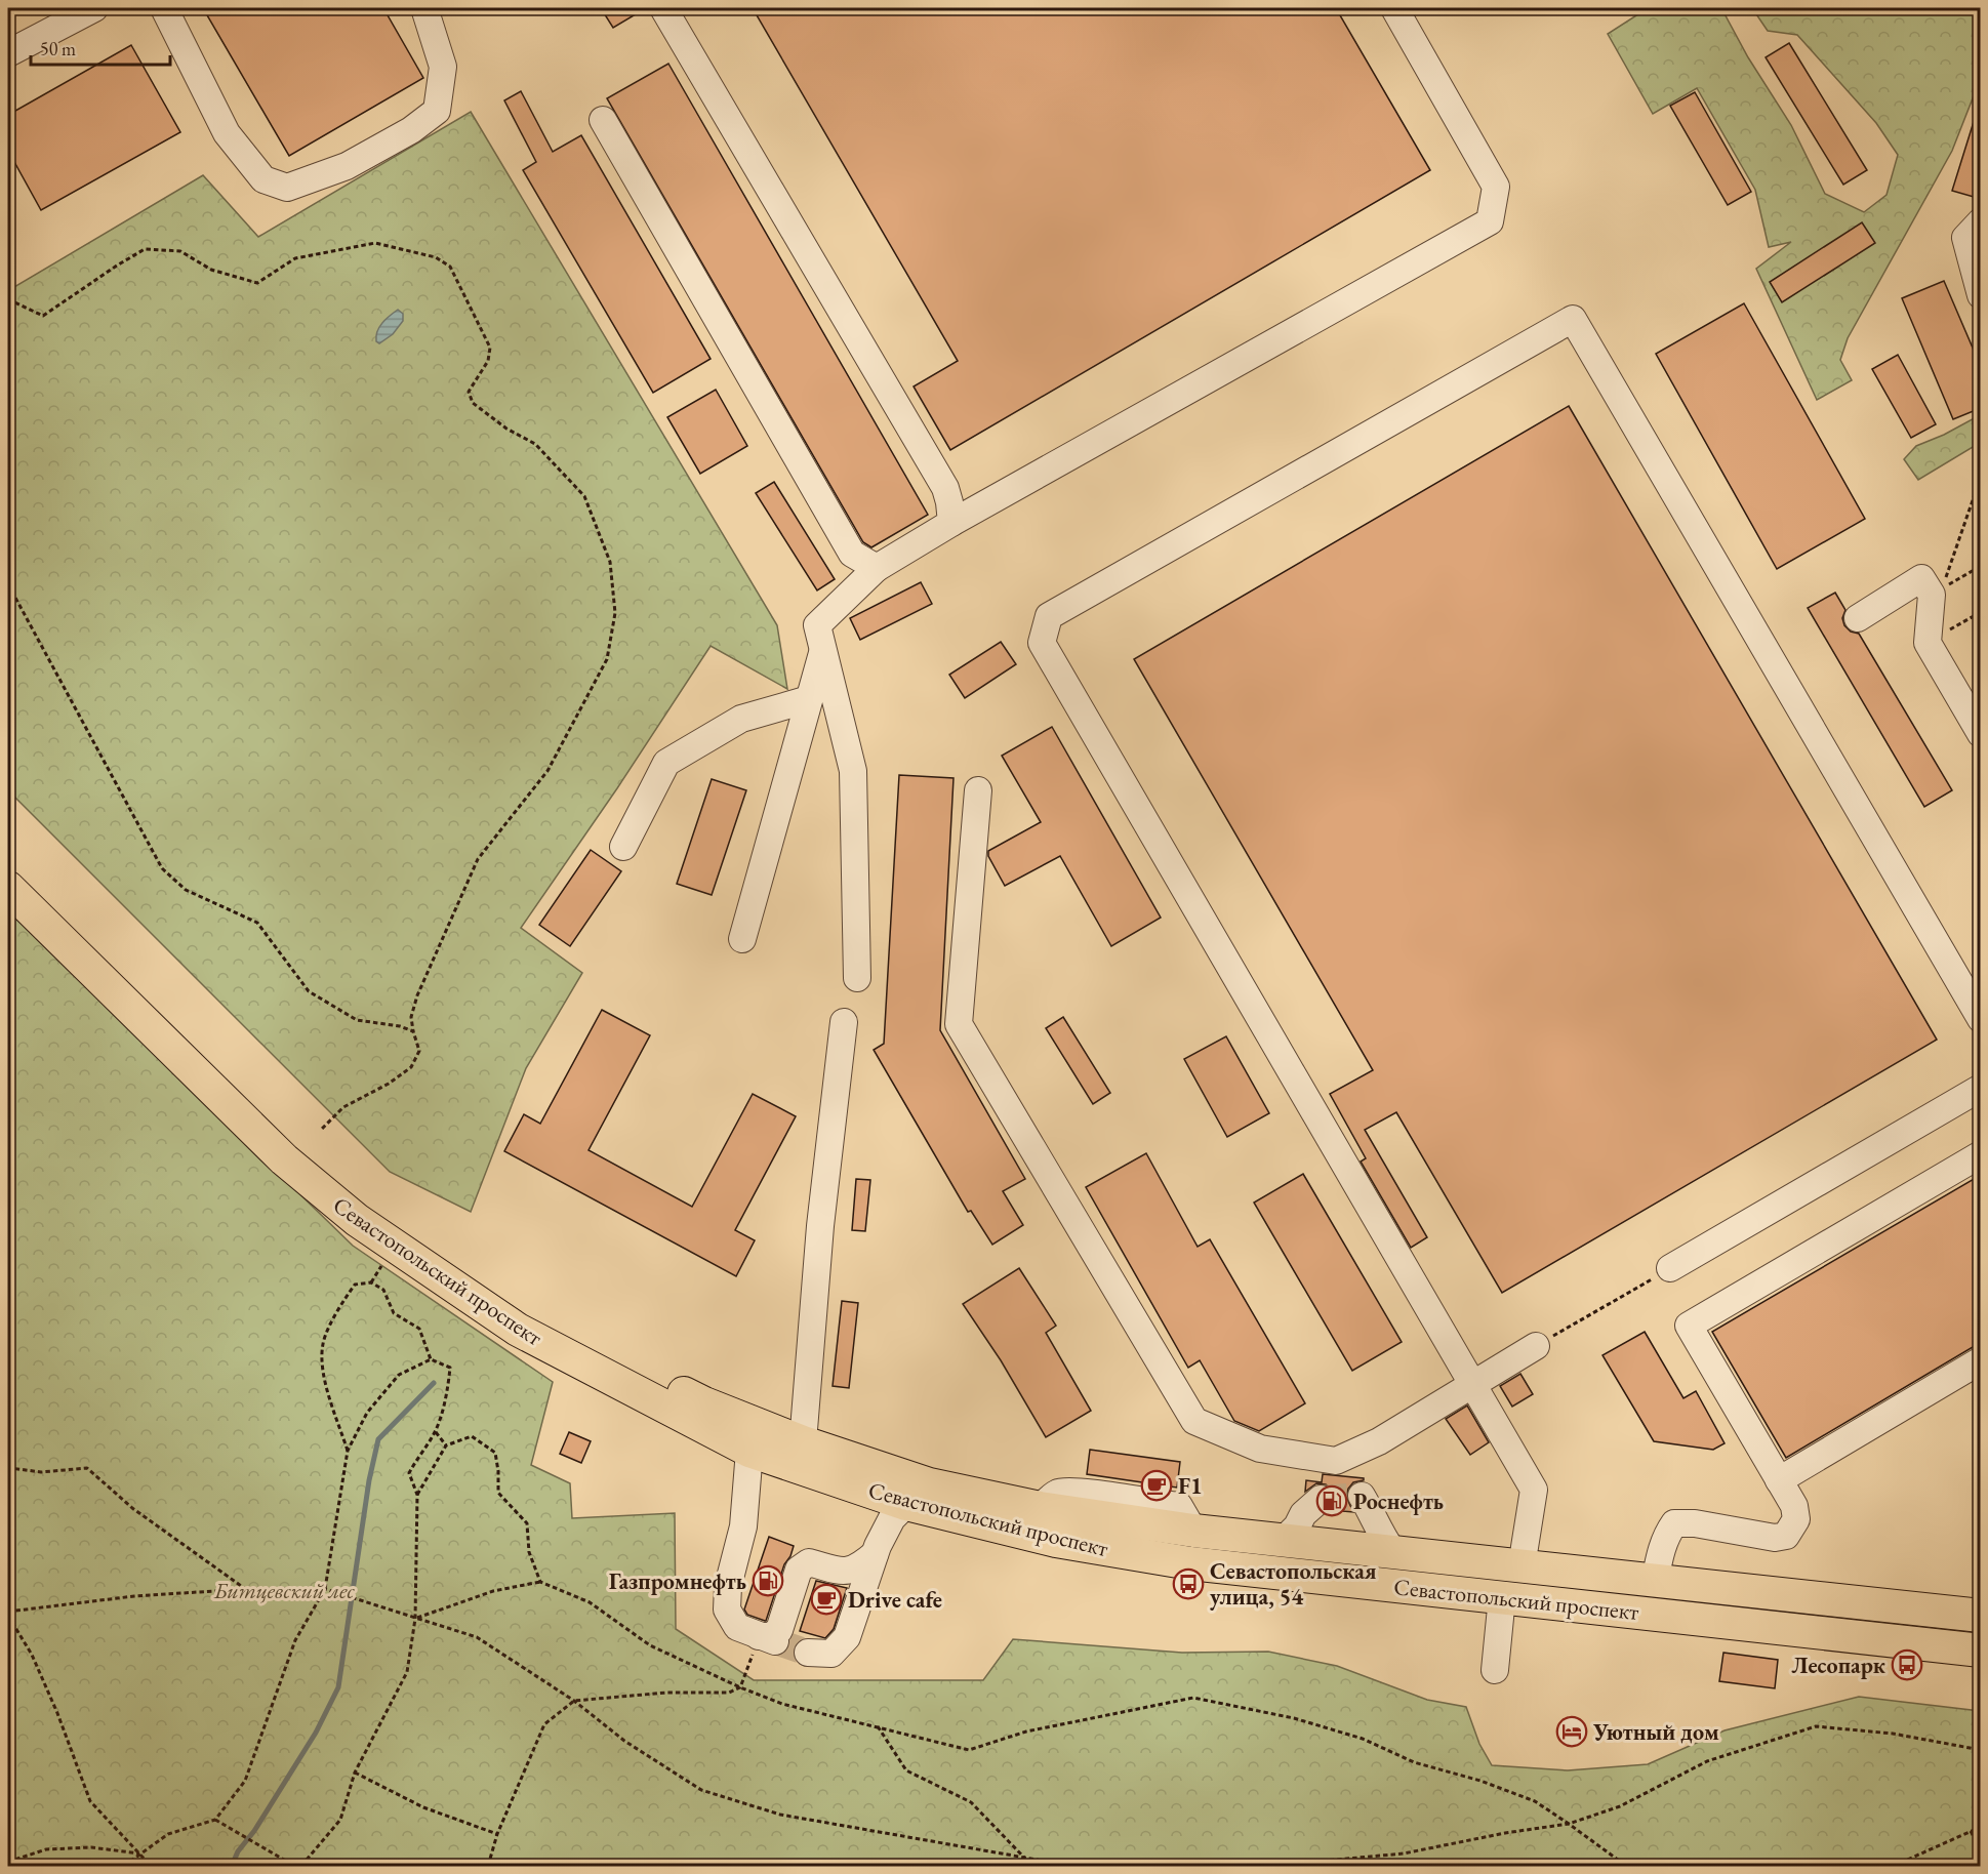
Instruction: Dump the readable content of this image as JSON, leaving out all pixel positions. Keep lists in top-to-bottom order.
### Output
{
  "streets": {
    "main road": ["Севастопольский проспект"]
  },
  "parks": ["Битцевский лес"],
  "places": {
    "cafe": ["F1", "Drive cafe"],
    "fuel station": ["Роснефть", "Газпромнефть"],
    "bus stop": ["Севастопольская улица, 54", "Лесопарк"],
    "hotel": ["Уютный дом"]
  },
  "scale_bar": "50 m"
}
